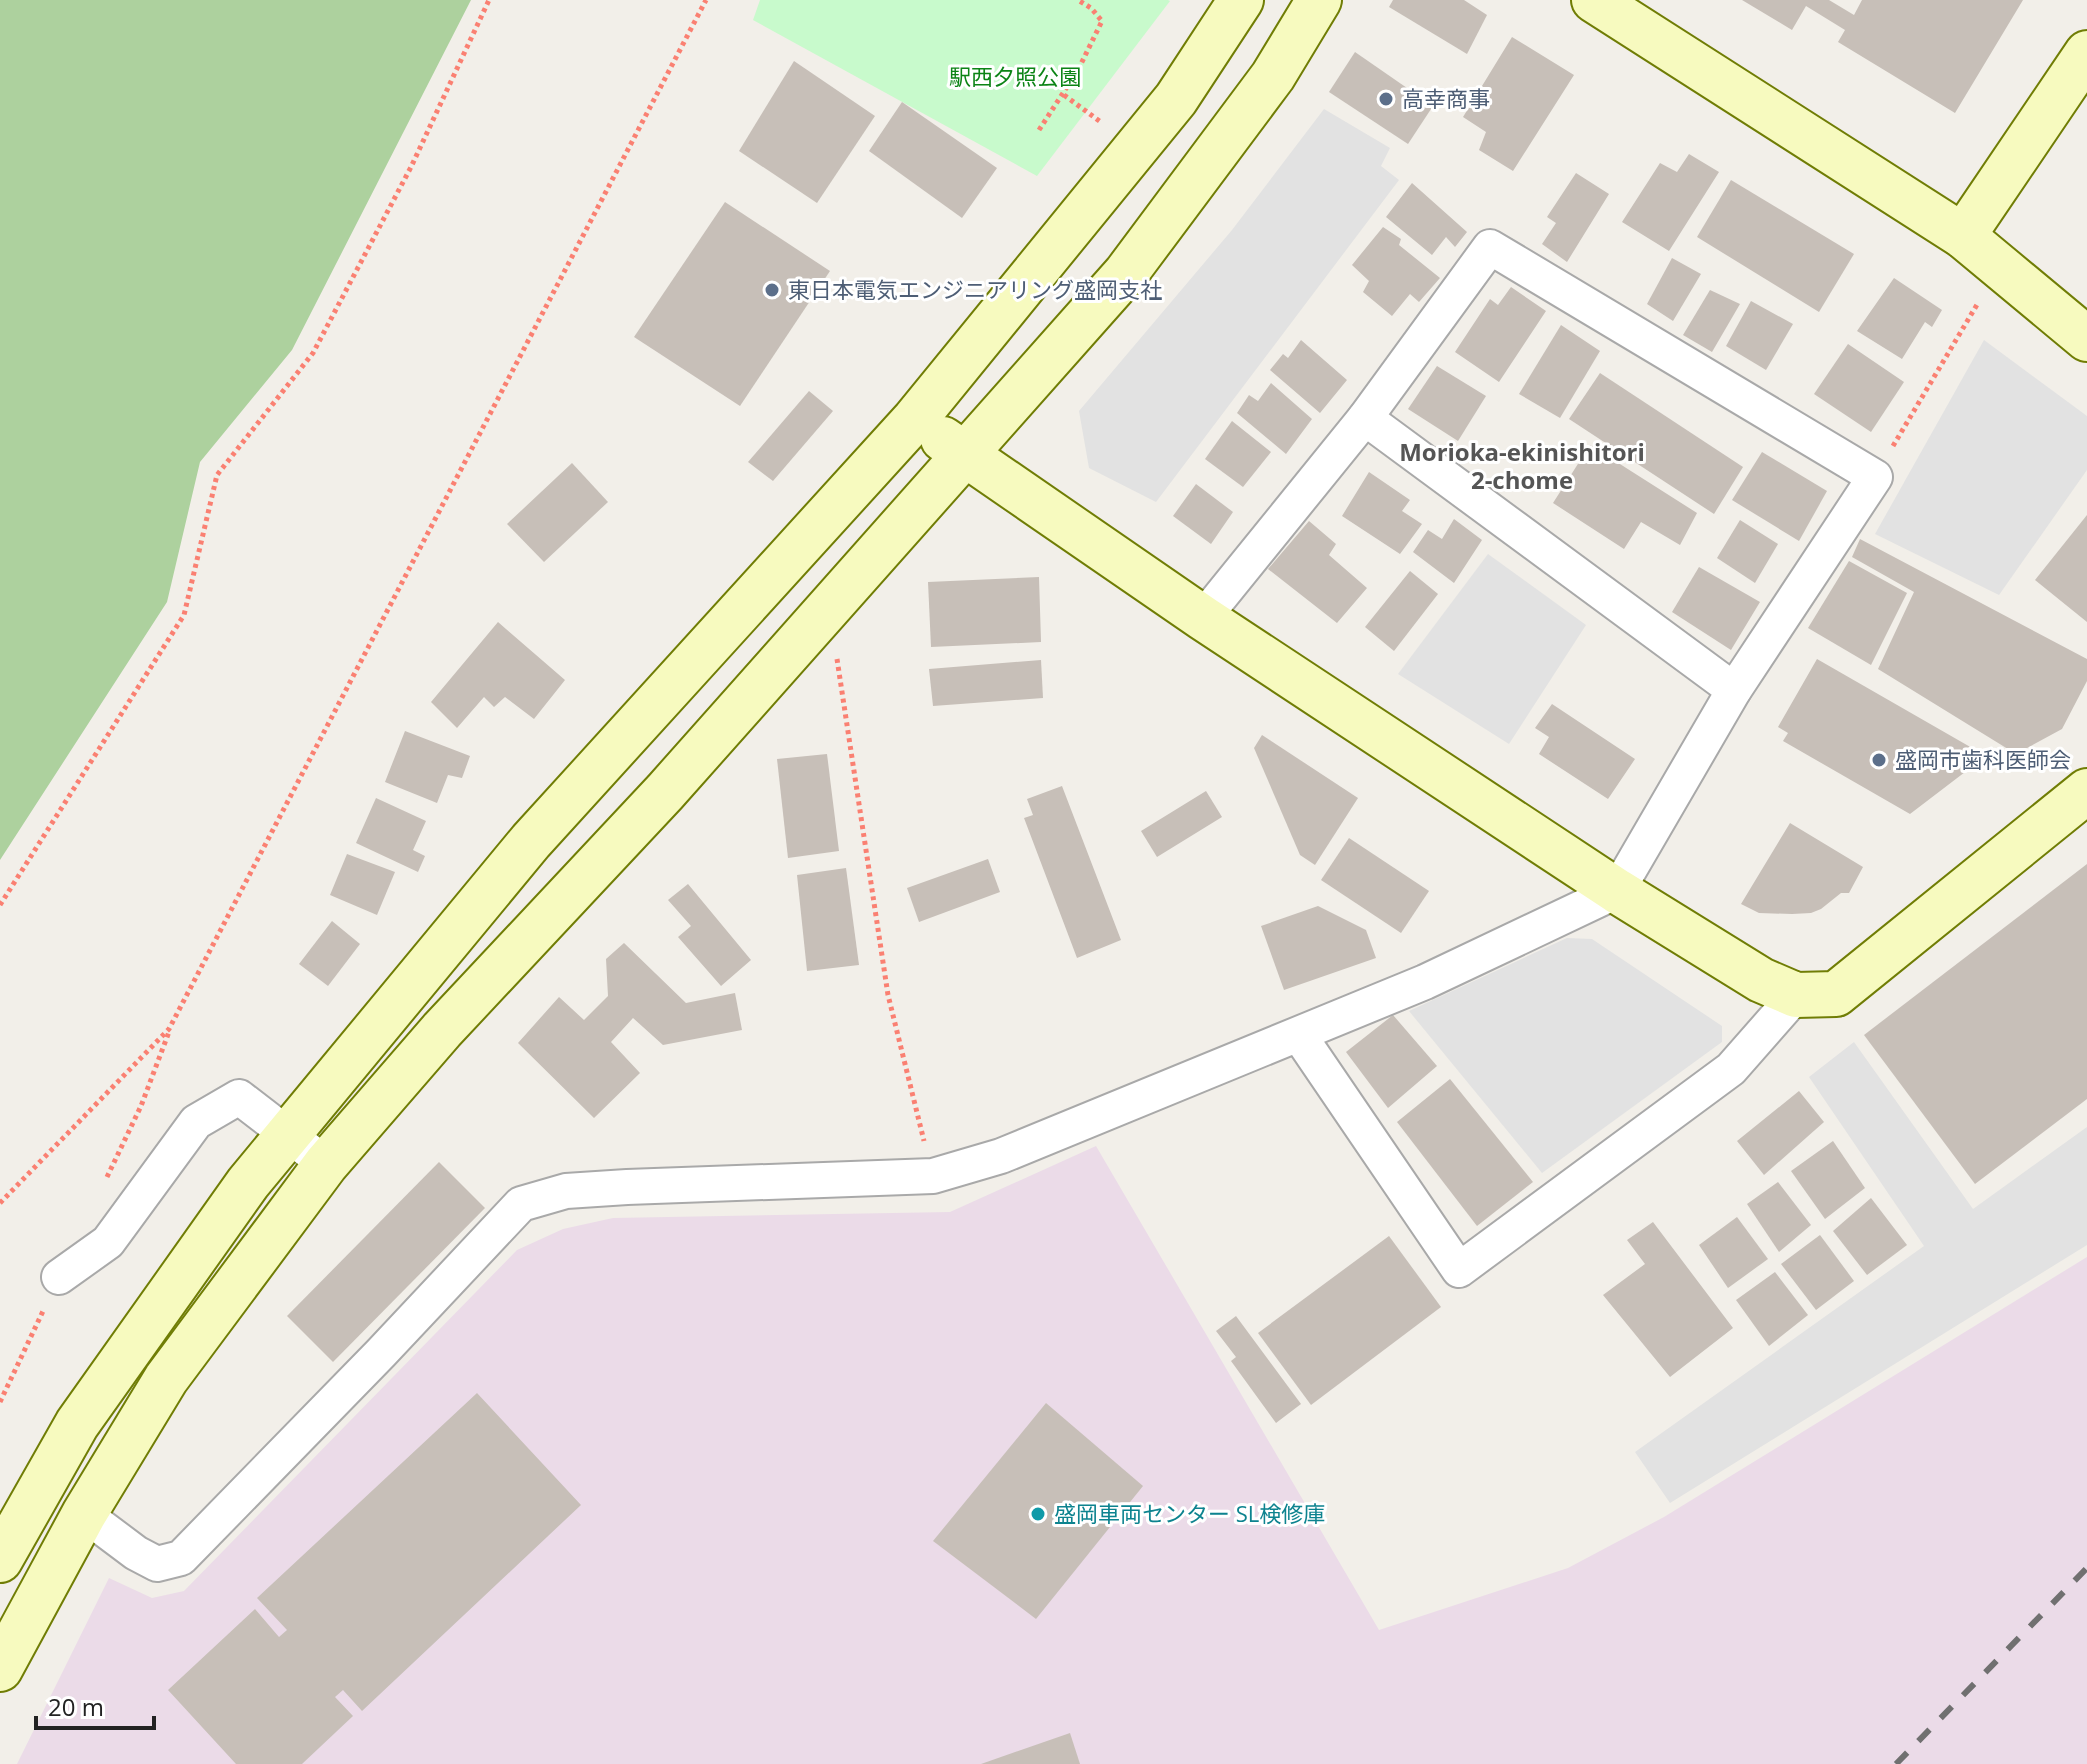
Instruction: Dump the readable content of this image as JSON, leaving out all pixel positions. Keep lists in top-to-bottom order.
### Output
{
  "districts": ["Morioka-ekinishitori 2-chome"],
  "parks": ["駅西夕照公園"],
  "places": [
    "高幸商事",
    "東日本電気エンジニアリング盛岡支社",
    "盛岡市歯科医師会",
    "盛岡車両センター SL検修庫"
  ],
  "scale_bar": "20 m"
}
